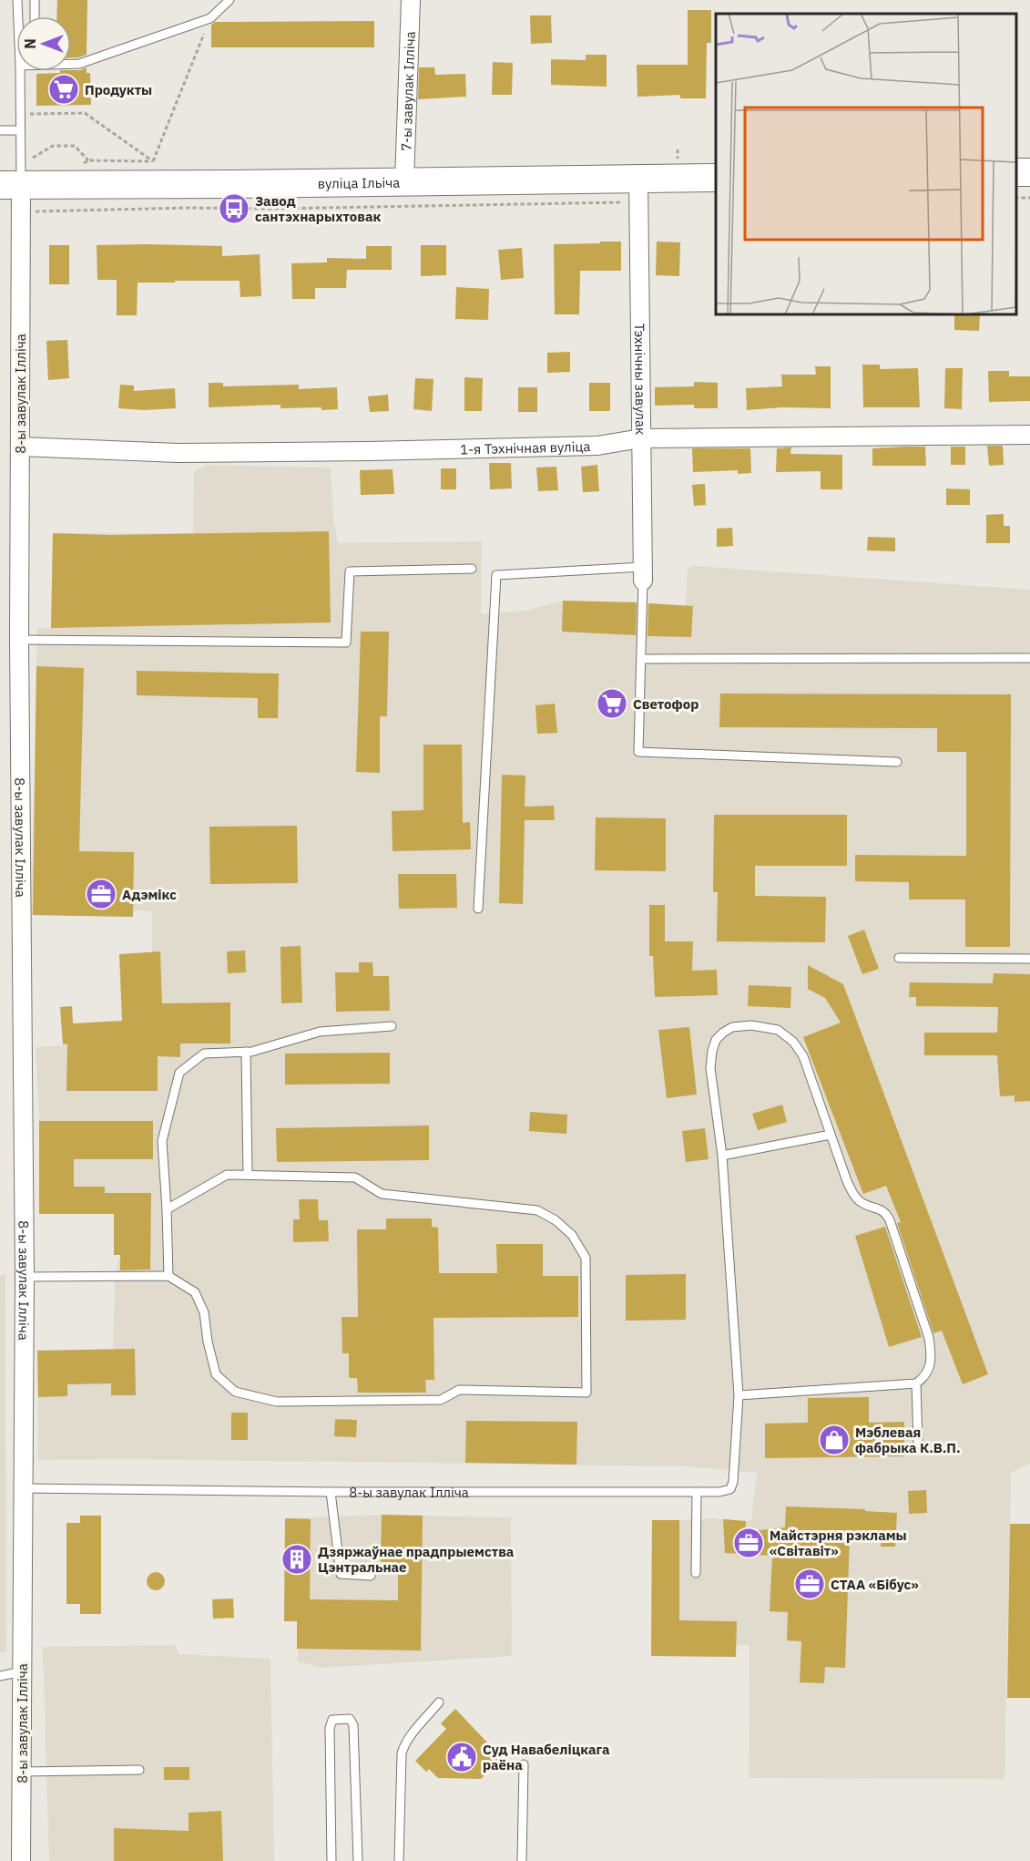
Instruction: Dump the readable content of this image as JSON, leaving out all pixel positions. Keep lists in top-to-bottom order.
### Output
{
  "streets": {
    "main road": ["вуліца Ільіча"],
    "street": [
      "7-ы завулак Ілліча",
      "Тэхнічны завулак",
      "8-ы завулак Ілліча",
      "1-я Тэхнічная вуліца"
    ]
  },
  "crossings": [
    ["7-ы завулак Ілліча", "вуліца Ільіча"],
    ["вуліца Ільіча", "Тэхнічны завулак"],
    ["вуліца Ільіча", "8-ы завулак Ілліча"],
    ["Тэхнічны завулак", "1-я Тэхнічная вуліца"],
    ["8-ы завулак Ілліча", "1-я Тэхнічная вуліца"]
  ],
  "places": {
    "supermarket": ["Продукты", "Светофор"],
    "bus stop": ["Завод сантэхнарыхтовак"],
    "office": ["Адэмікс", "Майстэрня рэкламы «Світавіт»", "СТАА «Бібус»"],
    "shop": ["Мэблевая фабрыка К.В.П."],
    "building": ["Дзяржаўнае прадпрыемства Цэнтральнае"],
    "public building": ["Суд Навабеліцкага раёна"]
  },
  "north": "left"
}
